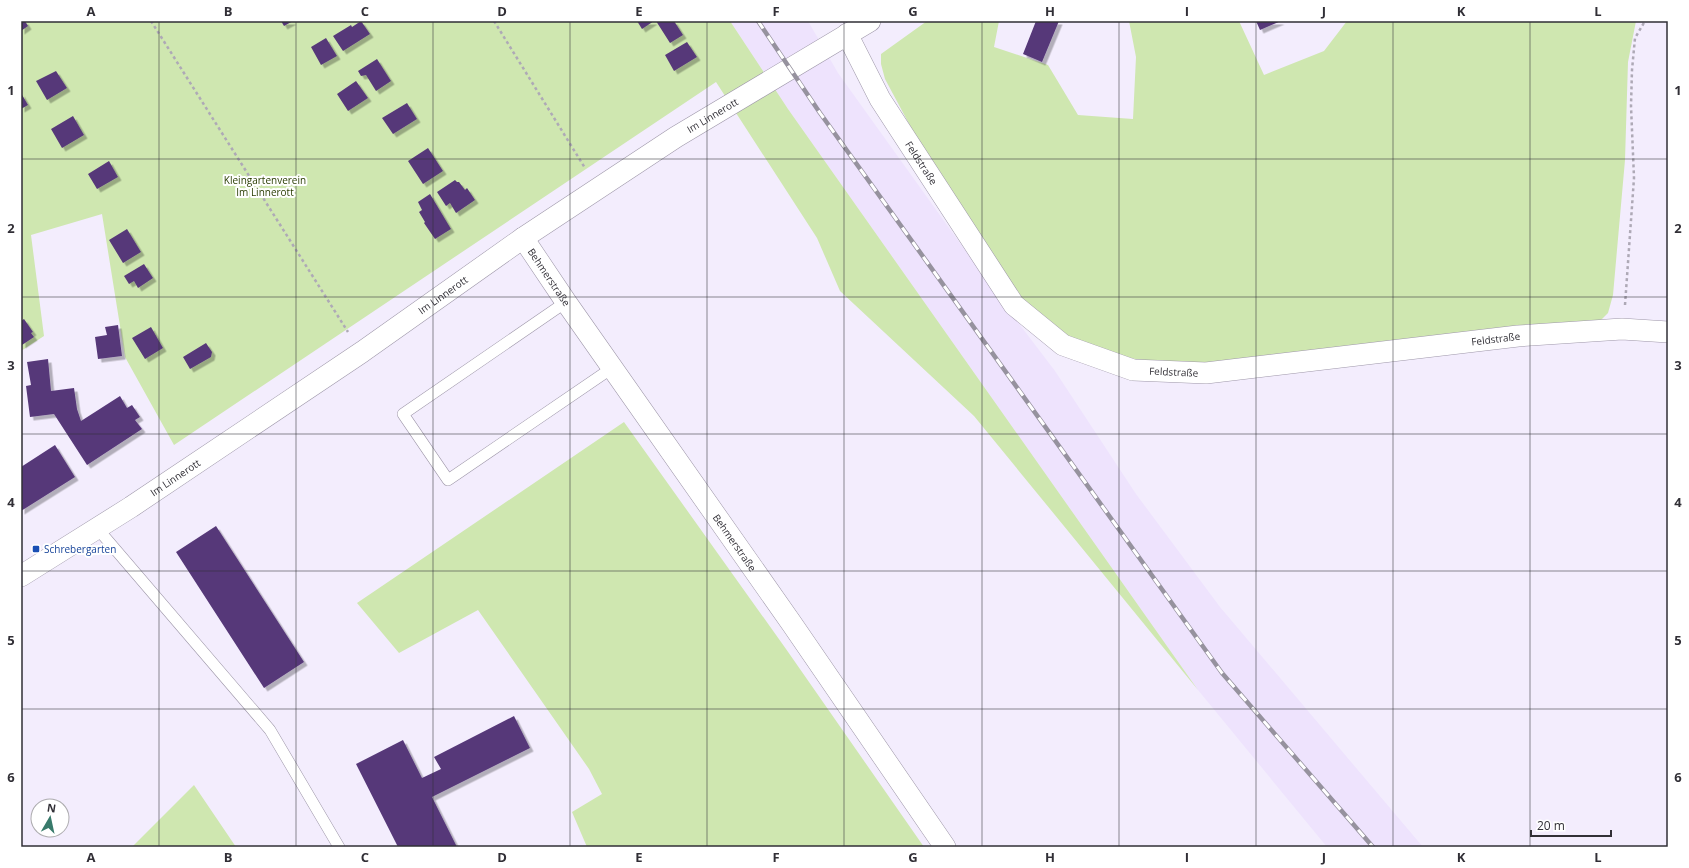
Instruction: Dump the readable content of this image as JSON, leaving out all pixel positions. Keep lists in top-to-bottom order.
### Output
{
  "streets": {
    "street": ["Im Linnerott", "Feldstraße", "Behmerstraße"]
  },
  "crossings": [
    ["Im Linnerott", "Feldstraße"],
    ["Im Linnerott", "Behmerstraße"]
  ],
  "parks": ["Kleingartenverein Im Linnerott"],
  "places": {
    "transit": ["Schrebergarten"]
  },
  "scale_bar": "20 m",
  "north": "top",
  "grid": {
    "columns": [
      "A",
      "B",
      "C",
      "D",
      "E",
      "F",
      "G",
      "H",
      "I",
      "J",
      "K",
      "L"
    ],
    "rows": [
      "1",
      "2",
      "3",
      "4",
      "5",
      "6"
    ]
  }
}
